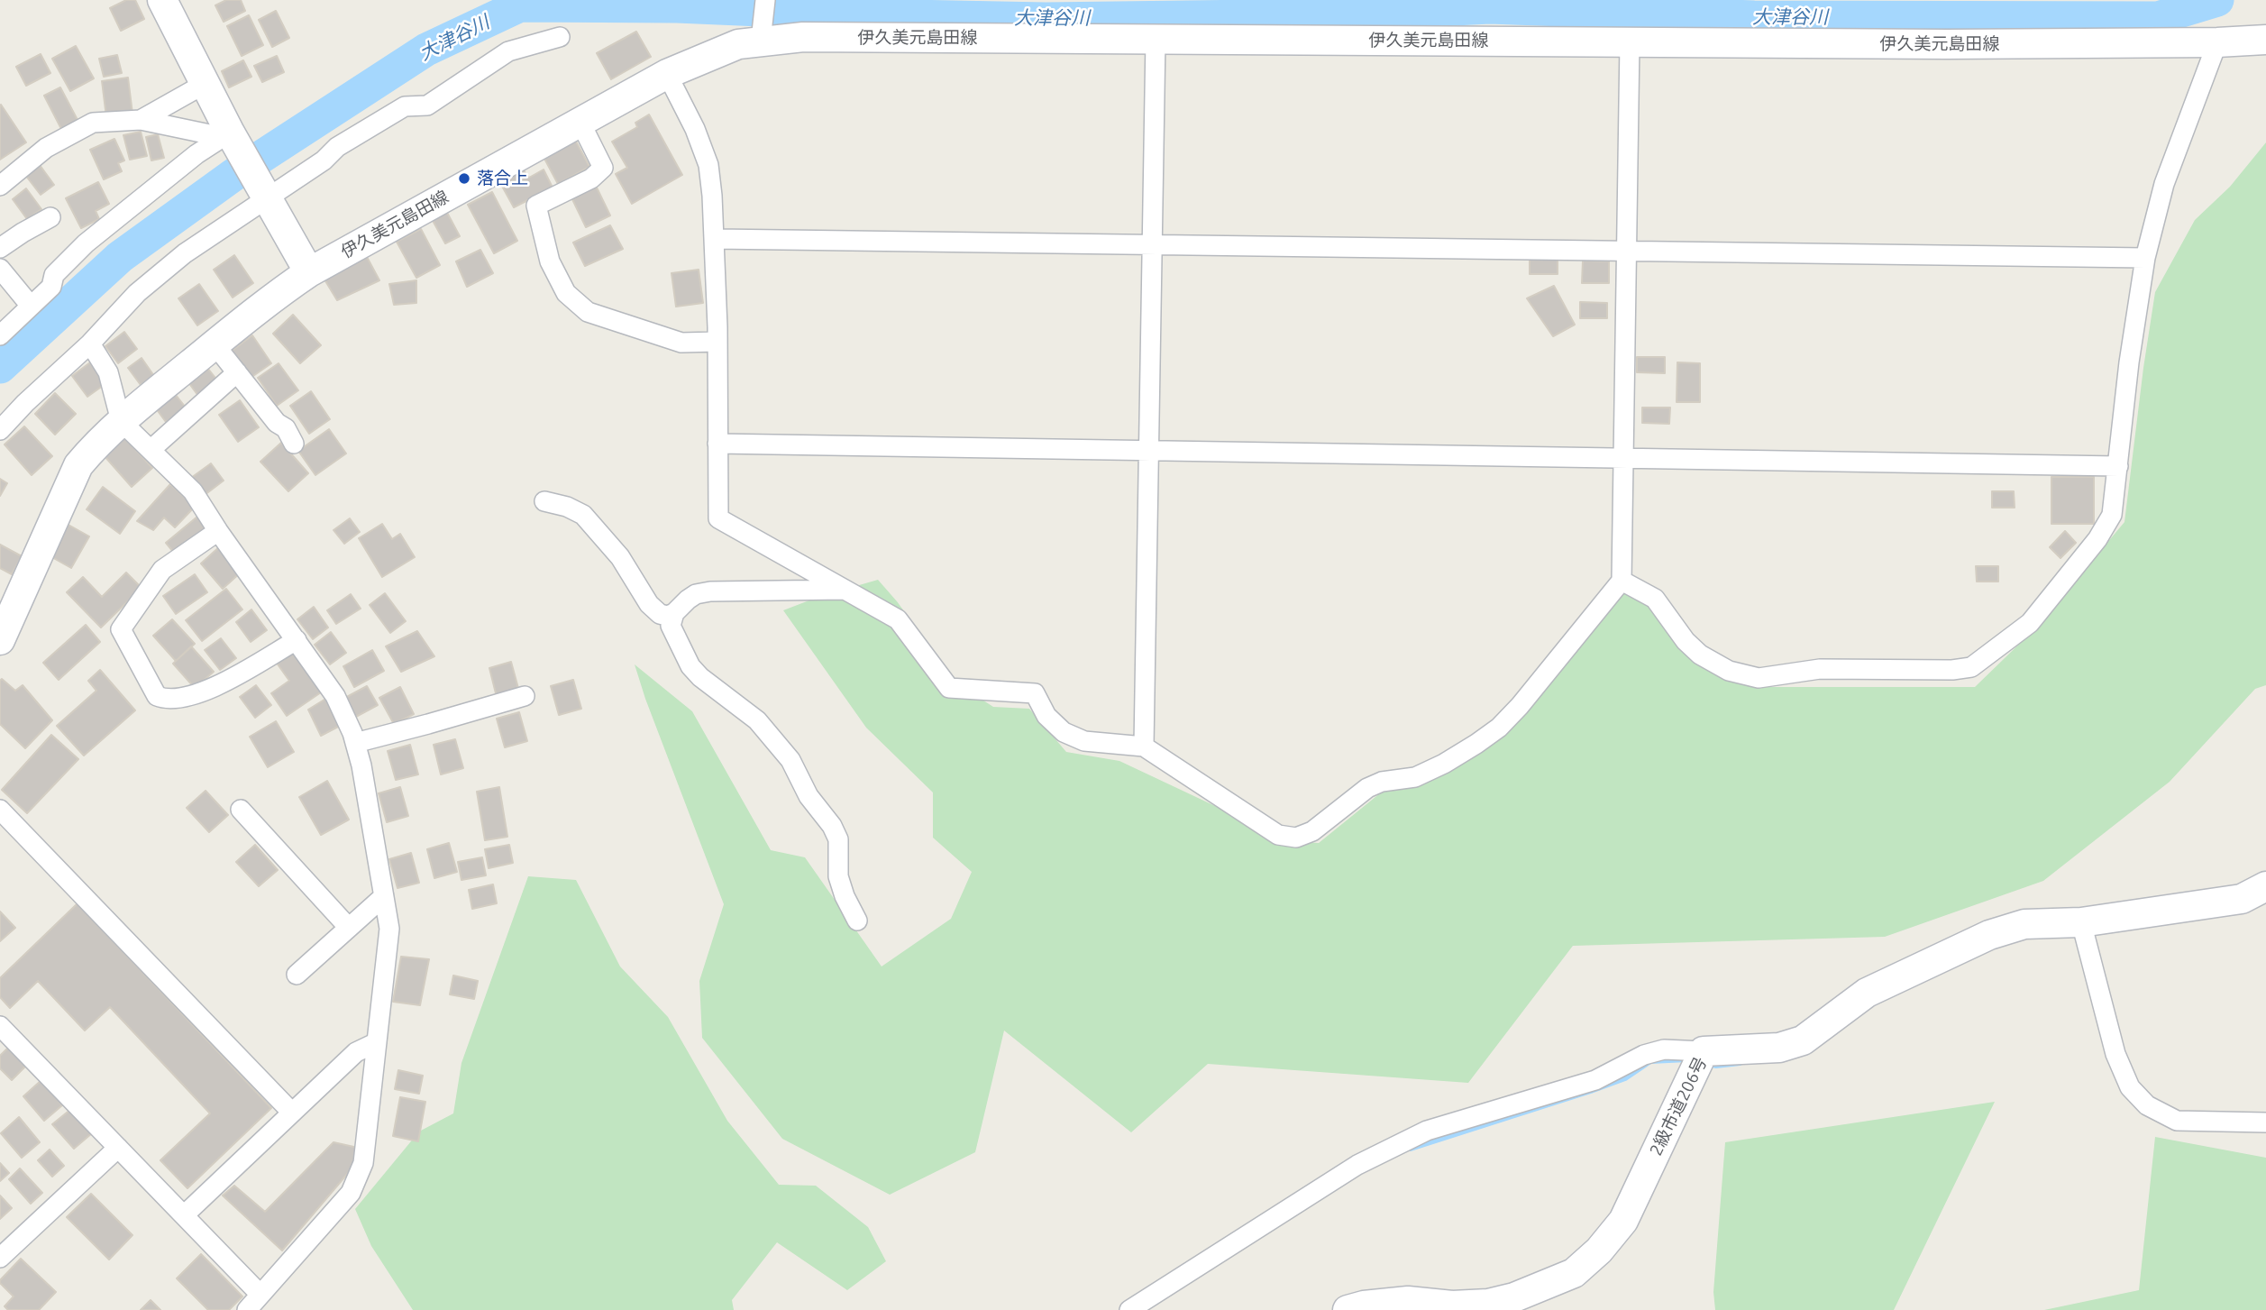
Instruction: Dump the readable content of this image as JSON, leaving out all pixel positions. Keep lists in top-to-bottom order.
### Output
{
  "streets": {
    "main road": ["伊久美元島田線", "2級市道206号"]
  },
  "water": ["大津谷川"],
  "places": ["落合上"]
}
